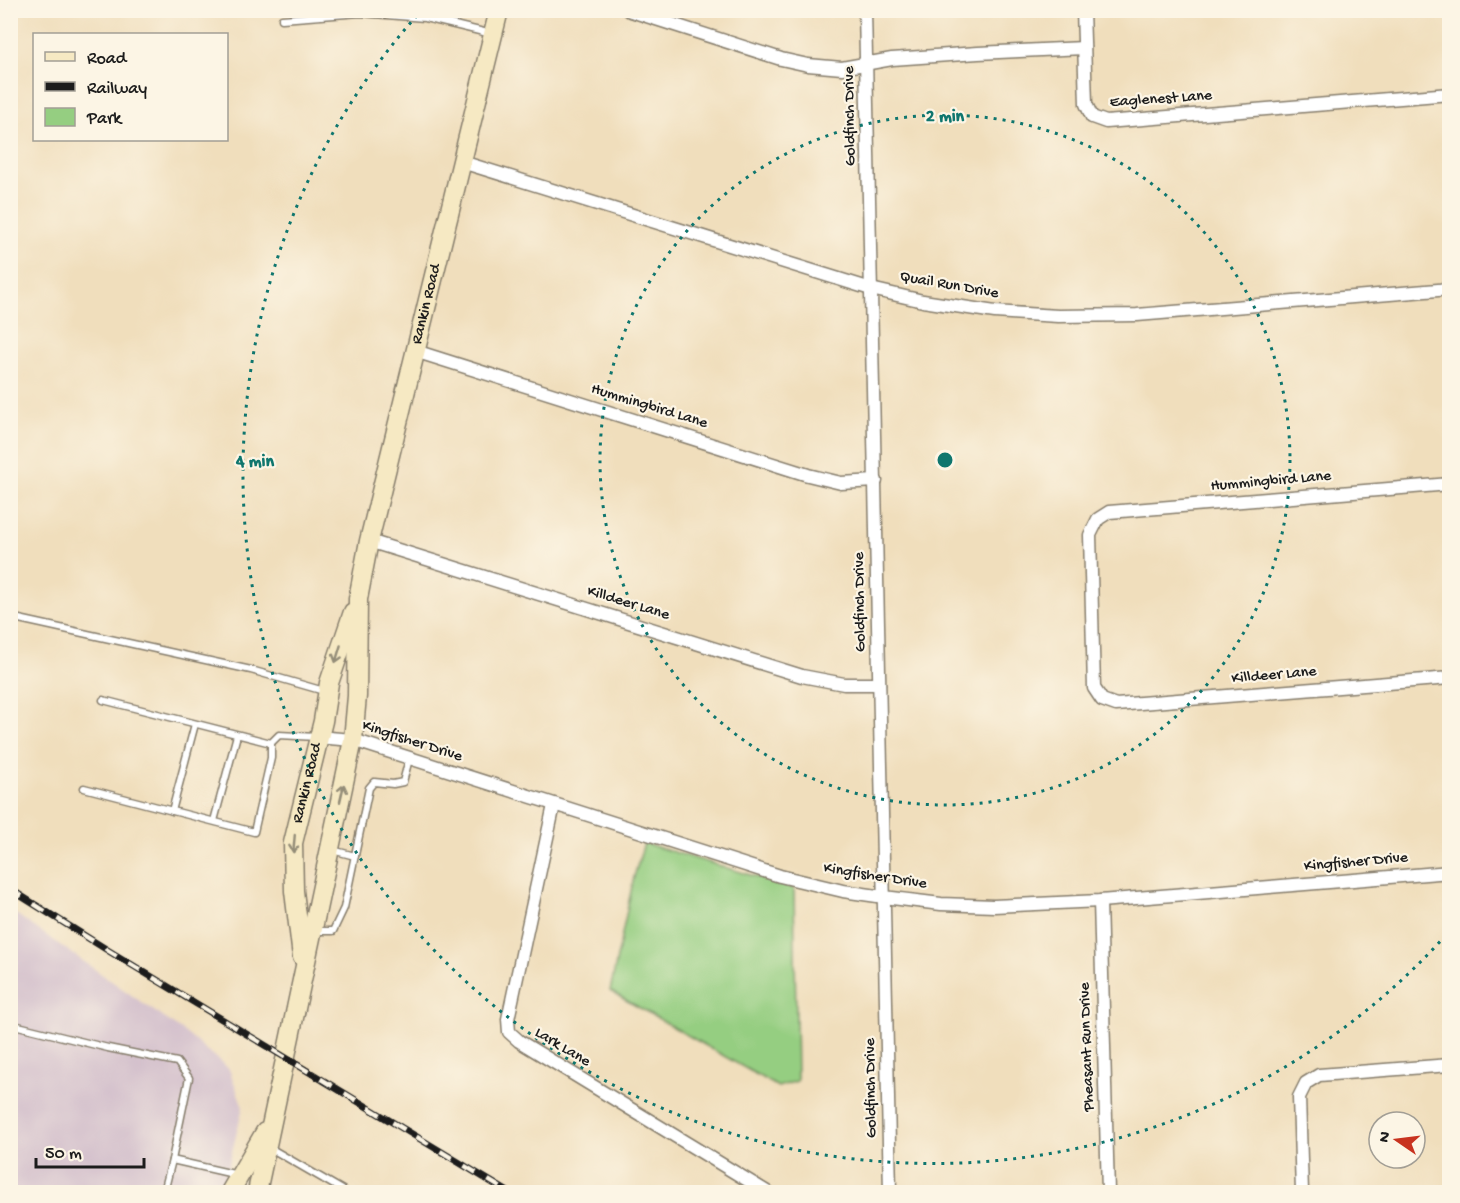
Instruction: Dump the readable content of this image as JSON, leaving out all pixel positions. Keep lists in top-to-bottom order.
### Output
{
  "streets": {
    "street": [
      "Eaglenest Lane",
      "Goldfinch Drive",
      "Quail Run Drive",
      "Rankin Road",
      "Hummingbird Lane",
      "Killdeer Lane",
      "Kingfisher Drive",
      "Pheasant Run Drive",
      "Lark Lane"
    ]
  },
  "crossings": [
    ["Goldfinch Drive", "Quail Run Drive"],
    ["Goldfinch Drive", "Hummingbird Lane"],
    ["Goldfinch Drive", "Killdeer Lane"],
    ["Goldfinch Drive", "Kingfisher Drive"],
    ["Quail Run Drive", "Rankin Road"],
    ["Rankin Road", "Hummingbird Lane"],
    ["Rankin Road", "Killdeer Lane"],
    ["Rankin Road", "Kingfisher Drive"],
    ["Hummingbird Lane", "Killdeer Lane"],
    ["Kingfisher Drive", "Pheasant Run Drive"],
    ["Kingfisher Drive", "Lark Lane"]
  ],
  "legend": ["Road", "Railway", "Park"],
  "scale_bar": "50 m",
  "north": "left",
  "rings": ["2 min", "4 min"]
}
